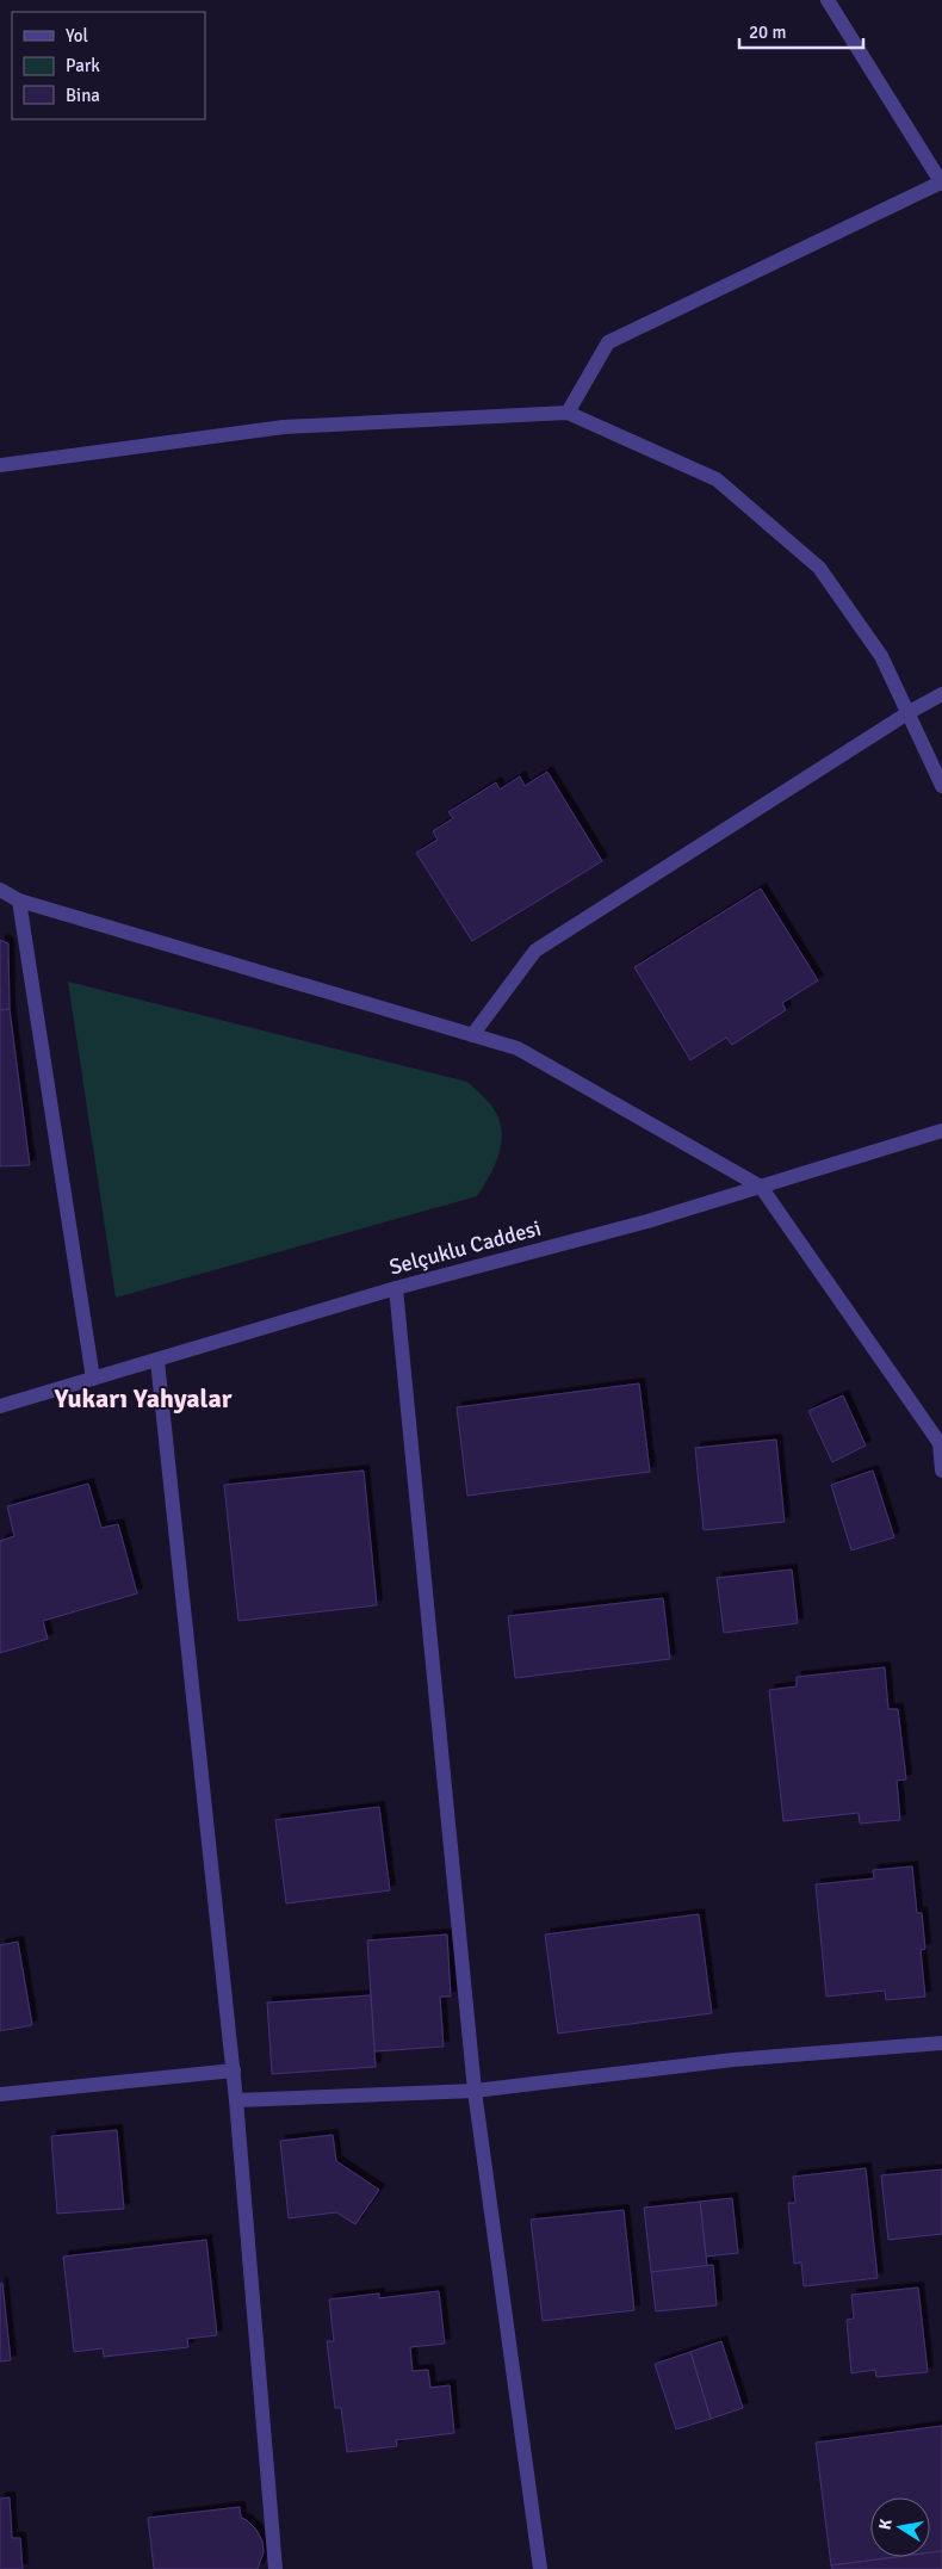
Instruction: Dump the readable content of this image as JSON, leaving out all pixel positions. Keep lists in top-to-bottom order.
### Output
{
  "streets": {
    "street": ["Selçuklu Caddesi"]
  },
  "districts": ["Yukarı Yahyalar"],
  "legend": ["Yol", "Park", "Bina"],
  "scale_bar": "20 m",
  "north": "left"
}
